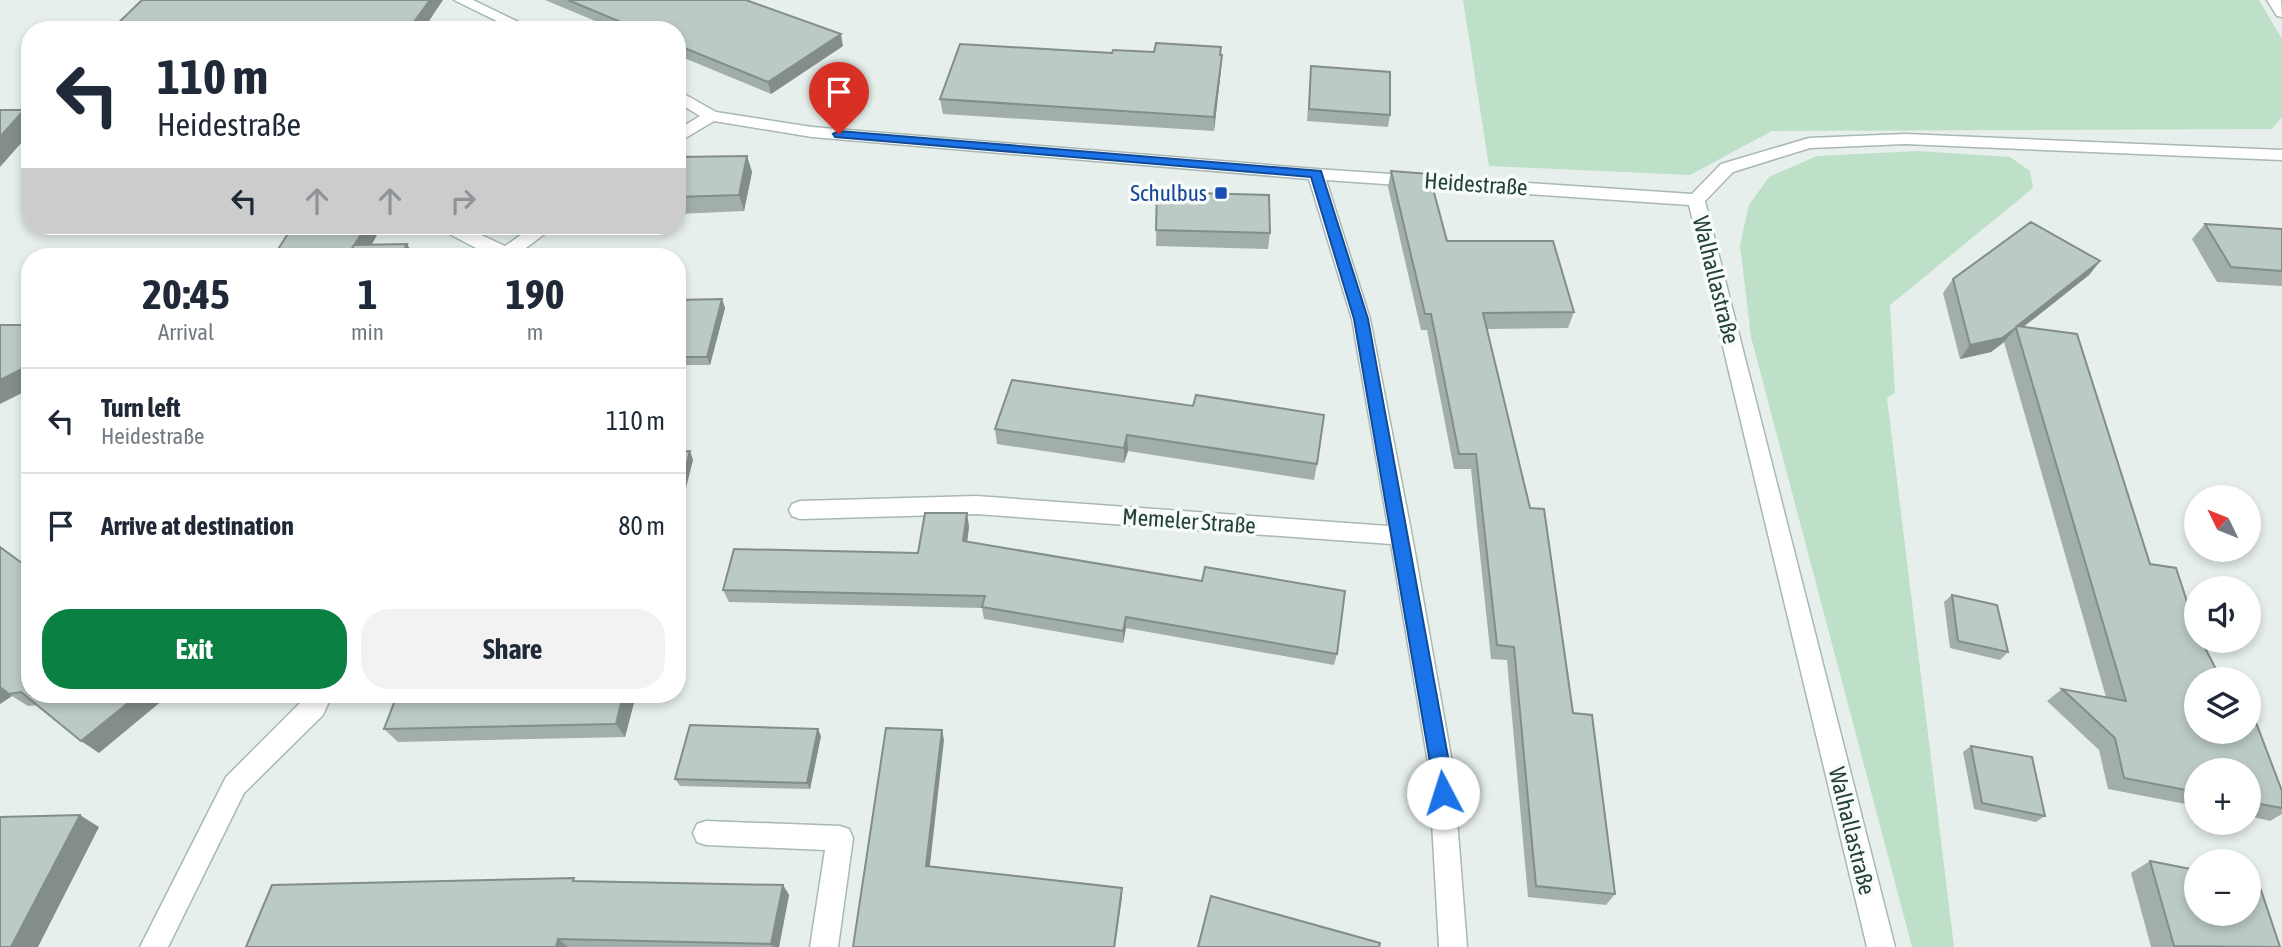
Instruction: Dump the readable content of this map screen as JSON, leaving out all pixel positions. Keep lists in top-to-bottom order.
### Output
{
  "streets": {
    "street": ["Heidestraße", "Walhallastraße", "Memeler Straße"]
  },
  "crossings": [
    ["Heidestraße", "Walhallastraße"]
  ],
  "places": {
    "transit": ["Schulbus"]
  },
  "north": "top left",
  "page": {
    "turn": ["110 m", "Heidestraße"],
    "eta": [
      "20:45",
      "Arrival",
      "1",
      "min",
      "190",
      "m"
    ],
    "list": [
      {
        "name": "Turn left",
        "note": "Heidestraße",
        "value": "110 m"
      },
      {
        "name": "Arrive at destination",
        "value": "80 m"
      }
    ],
    "map_buttons": ["+", "−"],
    "buttons": ["Exit", "Share"]
  }
}
